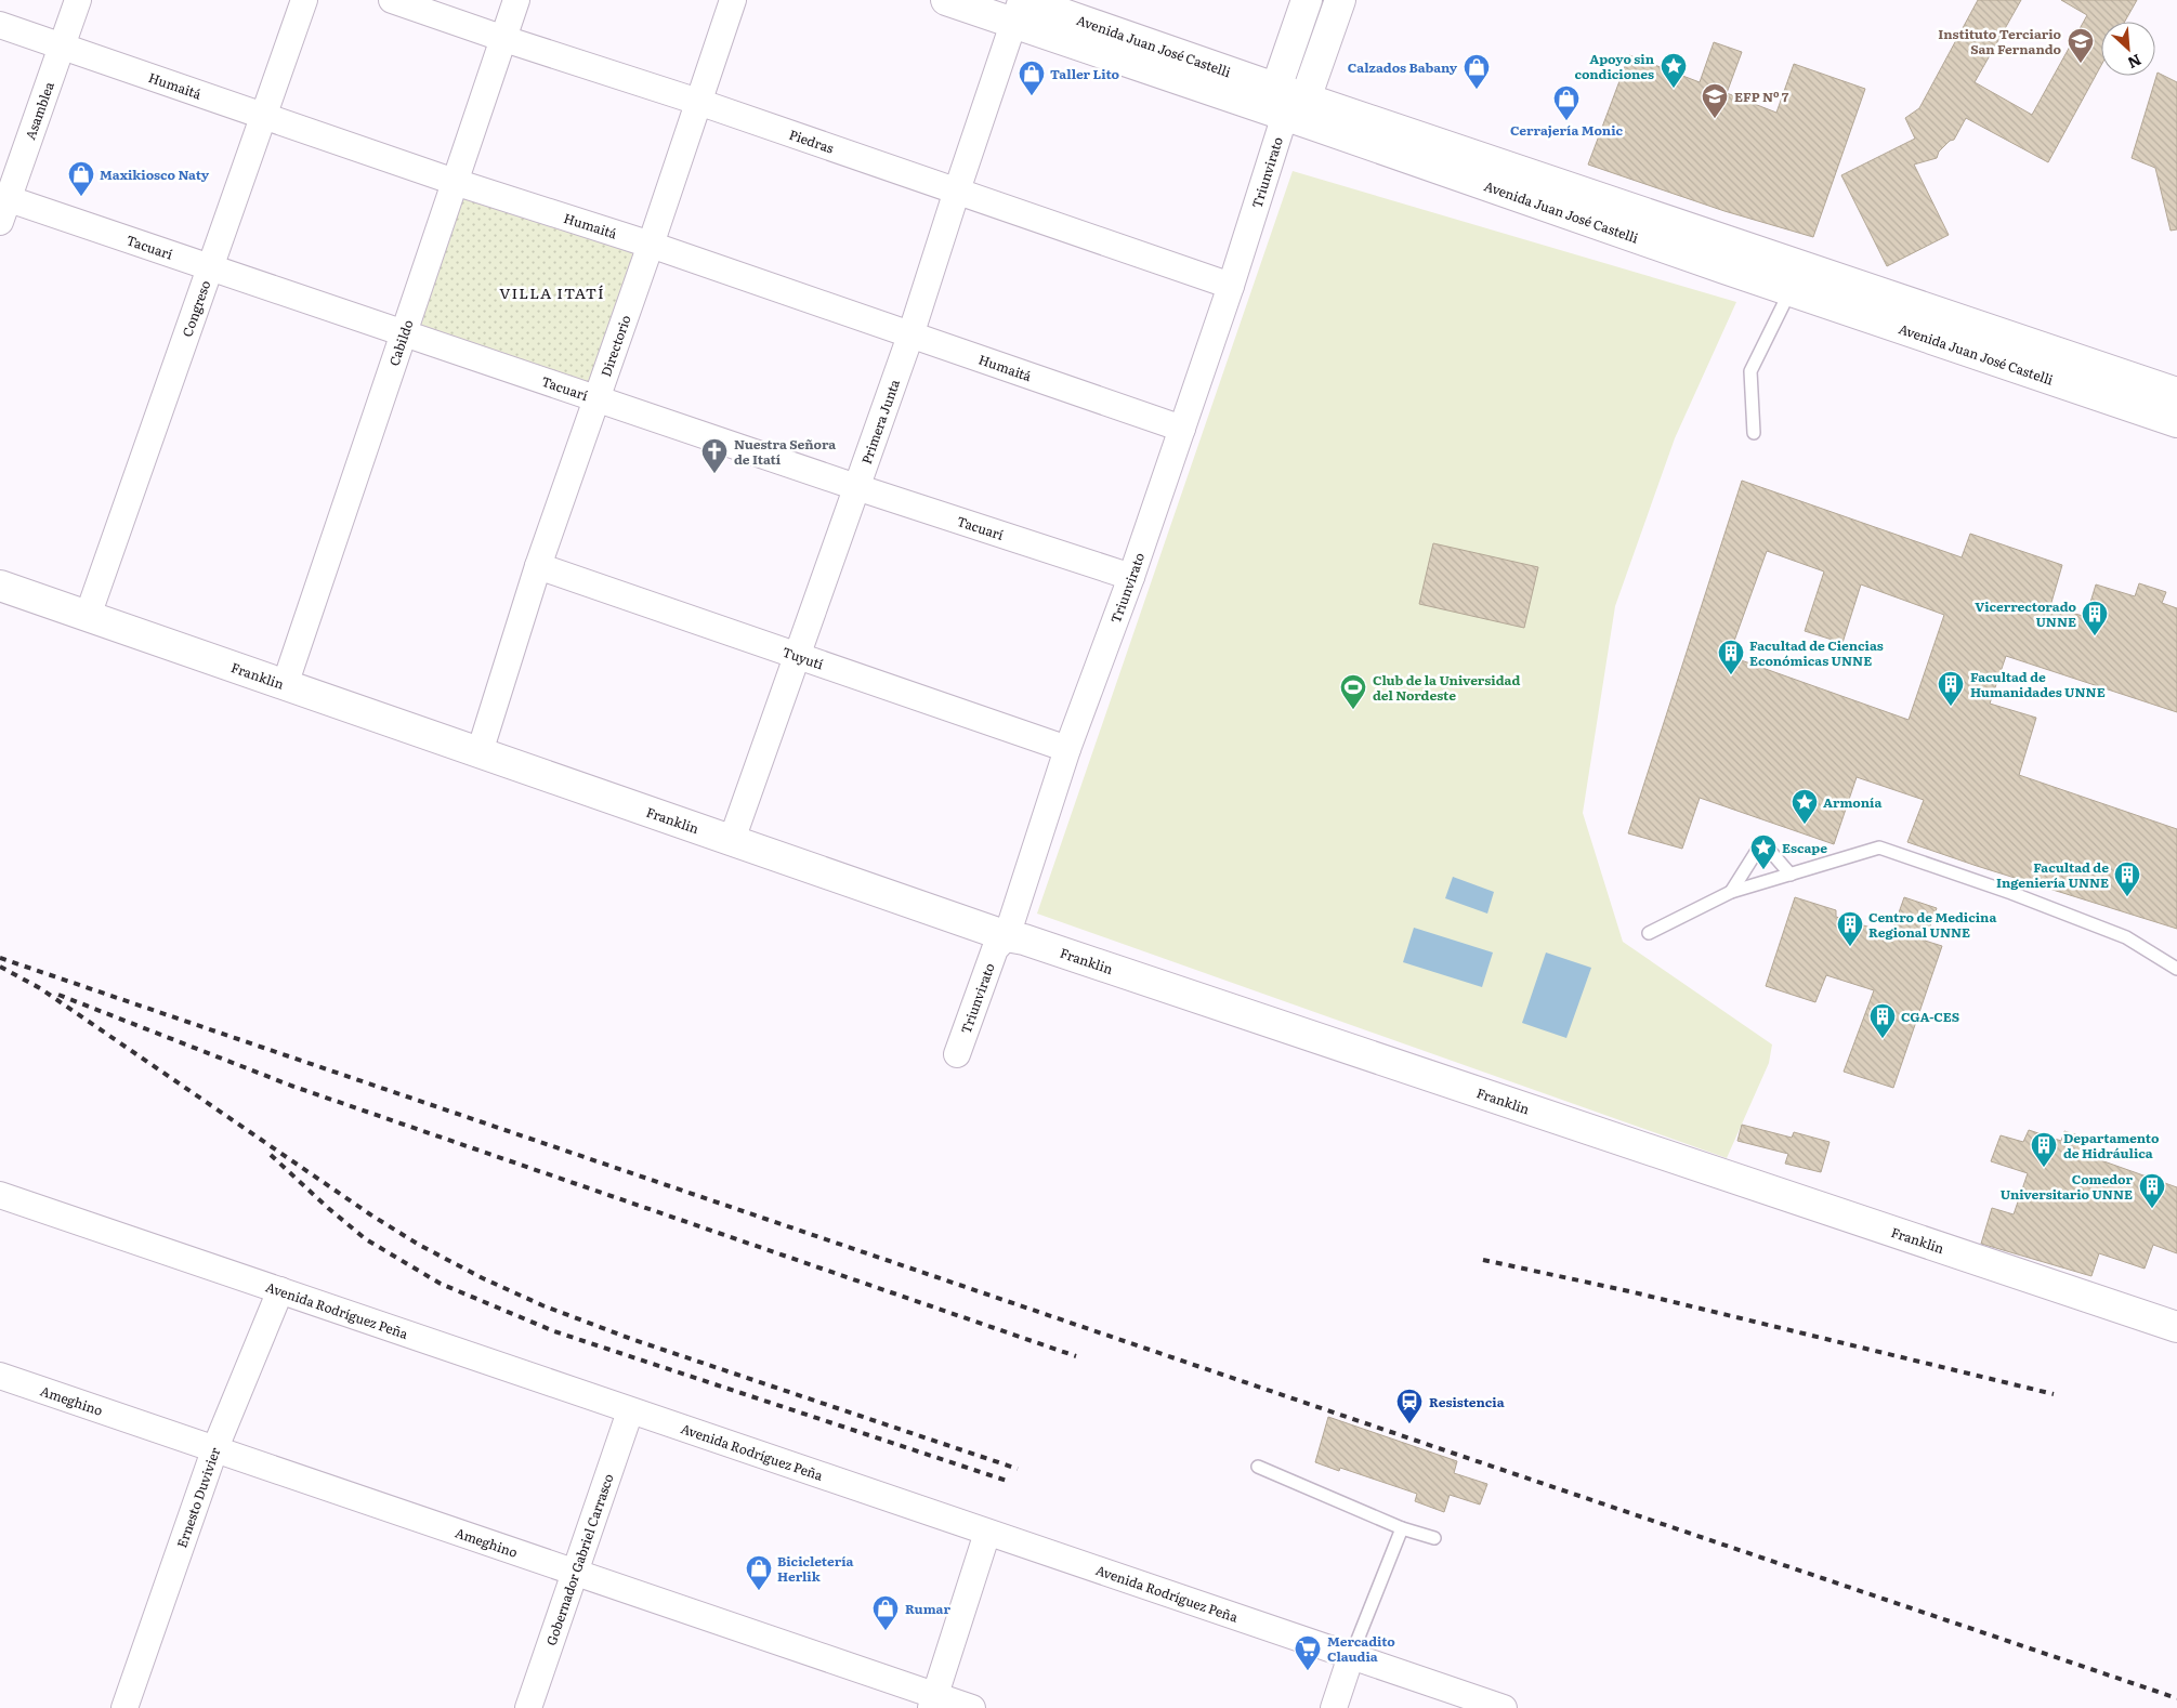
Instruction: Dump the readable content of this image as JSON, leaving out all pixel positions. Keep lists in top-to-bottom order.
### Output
{
  "streets": {
    "main road": ["Avenida Juan José Castelli", "Franklin"],
    "street": [
      "Humaitá",
      "Asamblea",
      "Piedras",
      "Triunvirato",
      "Tacuarí",
      "Congreso",
      "Cabildo",
      "Directorio",
      "Primera Junta",
      "Tuyutí",
      "Avenida Rodríguez Peña",
      "Ameghino",
      "Ernesto Duvivier",
      "Gobernador Gabriel Carrasco"
    ]
  },
  "crossings": [
    ["Avenida Juan José Castelli", "Triunvirato"],
    ["Avenida Juan José Castelli", "Primera Junta"],
    ["Humaitá", "Asamblea"],
    ["Humaitá", "Triunvirato"],
    ["Humaitá", "Congreso"],
    ["Humaitá", "Cabildo"],
    ["Humaitá", "Directorio"],
    ["Humaitá", "Primera Junta"],
    ["Asamblea", "Tacuarí"],
    ["Piedras", "Triunvirato"],
    ["Piedras", "Cabildo"],
    ["Piedras", "Directorio"],
    ["Piedras", "Primera Junta"],
    ["Triunvirato", "Tacuarí"],
    ["Triunvirato", "Tuyutí"],
    ["Triunvirato", "Franklin"],
    ["Tacuarí", "Congreso"],
    ["Tacuarí", "Cabildo"],
    ["Tacuarí", "Directorio"],
    ["Tacuarí", "Primera Junta"],
    ["Congreso", "Franklin"],
    ["Cabildo", "Franklin"],
    ["Directorio", "Tuyutí"],
    ["Directorio", "Franklin"],
    ["Primera Junta", "Tuyutí"],
    ["Primera Junta", "Franklin"],
    ["Avenida Rodríguez Peña", "Ernesto Duvivier"],
    ["Avenida Rodríguez Peña", "Gobernador Gabriel Carrasco"],
    ["Ameghino", "Ernesto Duvivier"],
    ["Ameghino", "Gobernador Gabriel Carrasco"]
  ],
  "districts": ["VILLA ITATÍ"],
  "places": {
    "school or university": ["Instituto Terciario San Fernando", "EFP Nº 7"],
    "place": ["Apoyo sin condiciones", "Armonía", "Escape"],
    "shop": [
      "Calzados Babany",
      "Taller Lito",
      "Cerrajería Monic",
      "Maxikiosco Naty",
      "Bicicletería Herlik",
      "Rumar"
    ],
    "church": ["Nuestra Señora de Itatí"],
    "building": [
      "Vicerrectorado UNNE",
      "Facultad de Ciencias Económicas UNNE",
      "Facultad de Humanidades UNNE",
      "Facultad de Ingeniería UNNE",
      "Centro de Medicina Regional UNNE",
      "CGA-CES",
      "Departamento de Hidráulica",
      "Comedor Universitario UNNE"
    ],
    "sports": ["Club de la Universidad del Nordeste"],
    "station": ["Resistencia"],
    "supermarket": ["Mercadito Claudia"]
  },
  "north": "bottom right"
}
